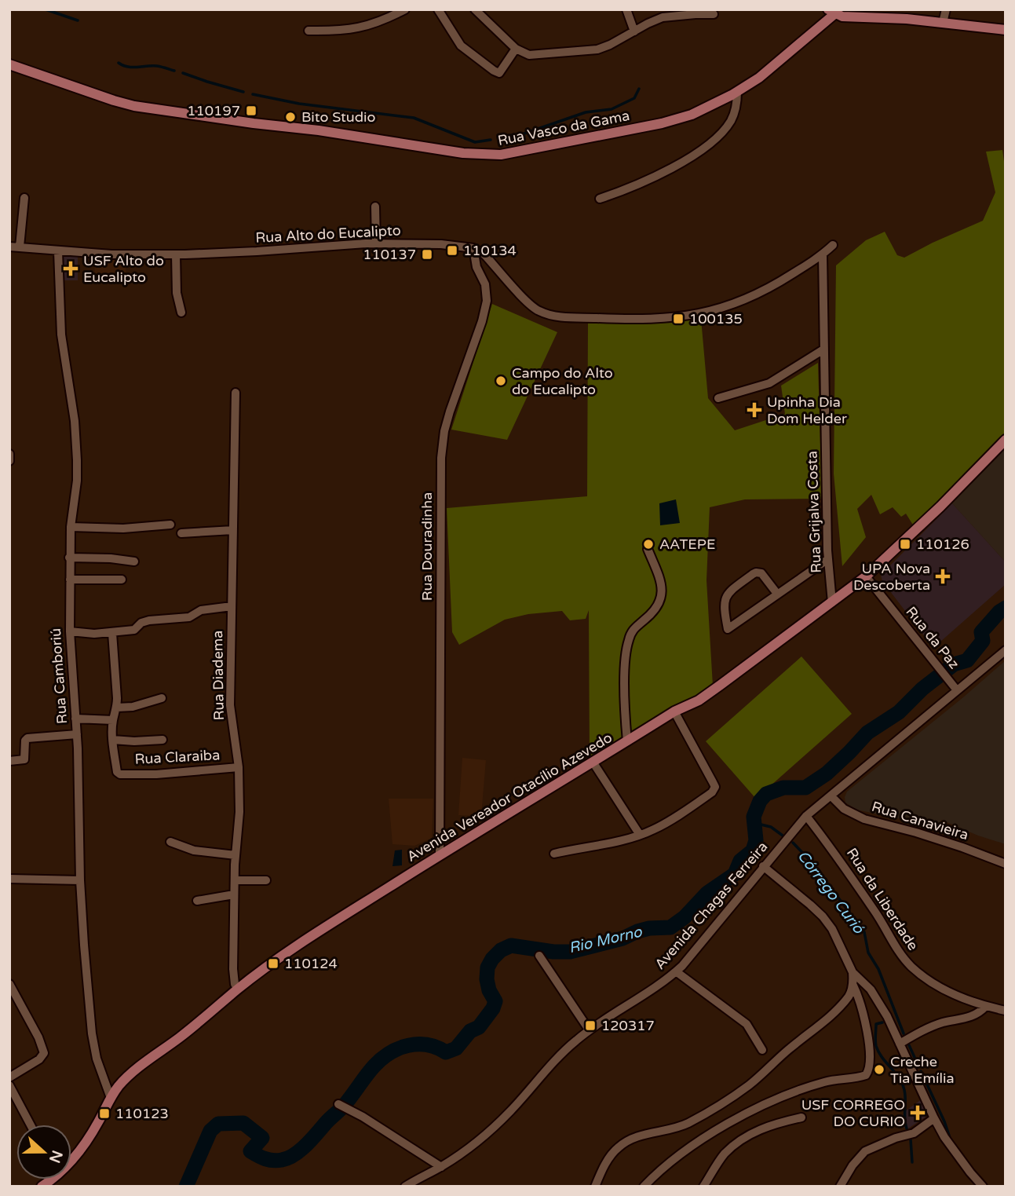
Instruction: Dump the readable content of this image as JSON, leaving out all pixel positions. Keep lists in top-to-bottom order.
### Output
{
  "streets": {
    "main road": ["Rua Vasco da Gama", "Avenida Vereador Otacílio Azevedo"],
    "street": [
      "Rua Alto do Eucalipto",
      "Rua Grijalva Costa",
      "Rua Douradinha",
      "Rua da Paz",
      "Rua Diadema",
      "Rua Camboriú",
      "Rua Claraiba",
      "Rua Canavieira",
      "Rua da Liberdade",
      "Avenida Chagas Ferreira"
    ]
  },
  "crossings": [
    ["Rua Alto do Eucalipto", "Rua Grijalva Costa"],
    ["Rua Alto do Eucalipto", "Rua Douradinha"],
    ["Rua Alto do Eucalipto", "Rua Camboriú"],
    ["Rua Grijalva Costa", "Avenida Vereador Otacílio Azevedo"],
    ["Rua Douradinha", "Avenida Vereador Otacílio Azevedo"],
    ["Rua da Paz", "Avenida Vereador Otacílio Azevedo"],
    ["Rua da Paz", "Avenida Chagas Ferreira"],
    ["Rua Diadema", "Rua Claraiba"],
    ["Rua Diadema", "Avenida Vereador Otacílio Azevedo"],
    ["Rua Camboriú", "Avenida Vereador Otacílio Azevedo"],
    ["Rua Canavieira", "Avenida Chagas Ferreira"],
    ["Rua da Liberdade", "Avenida Chagas Ferreira"]
  ],
  "water": ["Córrego Curió", "Rio Morno"],
  "places": {
    "transit": [
      "110197",
      "110134",
      "110137",
      "100135",
      "110126",
      "110124",
      "120317",
      "110123"
    ],
    "other": [
      "Bito Studio",
      "Campo do Alto do Eucalipto",
      "AATEPE",
      "Creche Tia Emília"
    ],
    "health": [
      "USF Alto do Eucalipto",
      "Upinha Dia Dom Helder",
      "UPA Nova Descoberta",
      "USF CORREGO DO CURIO"
    ]
  },
  "north": "right"
}
